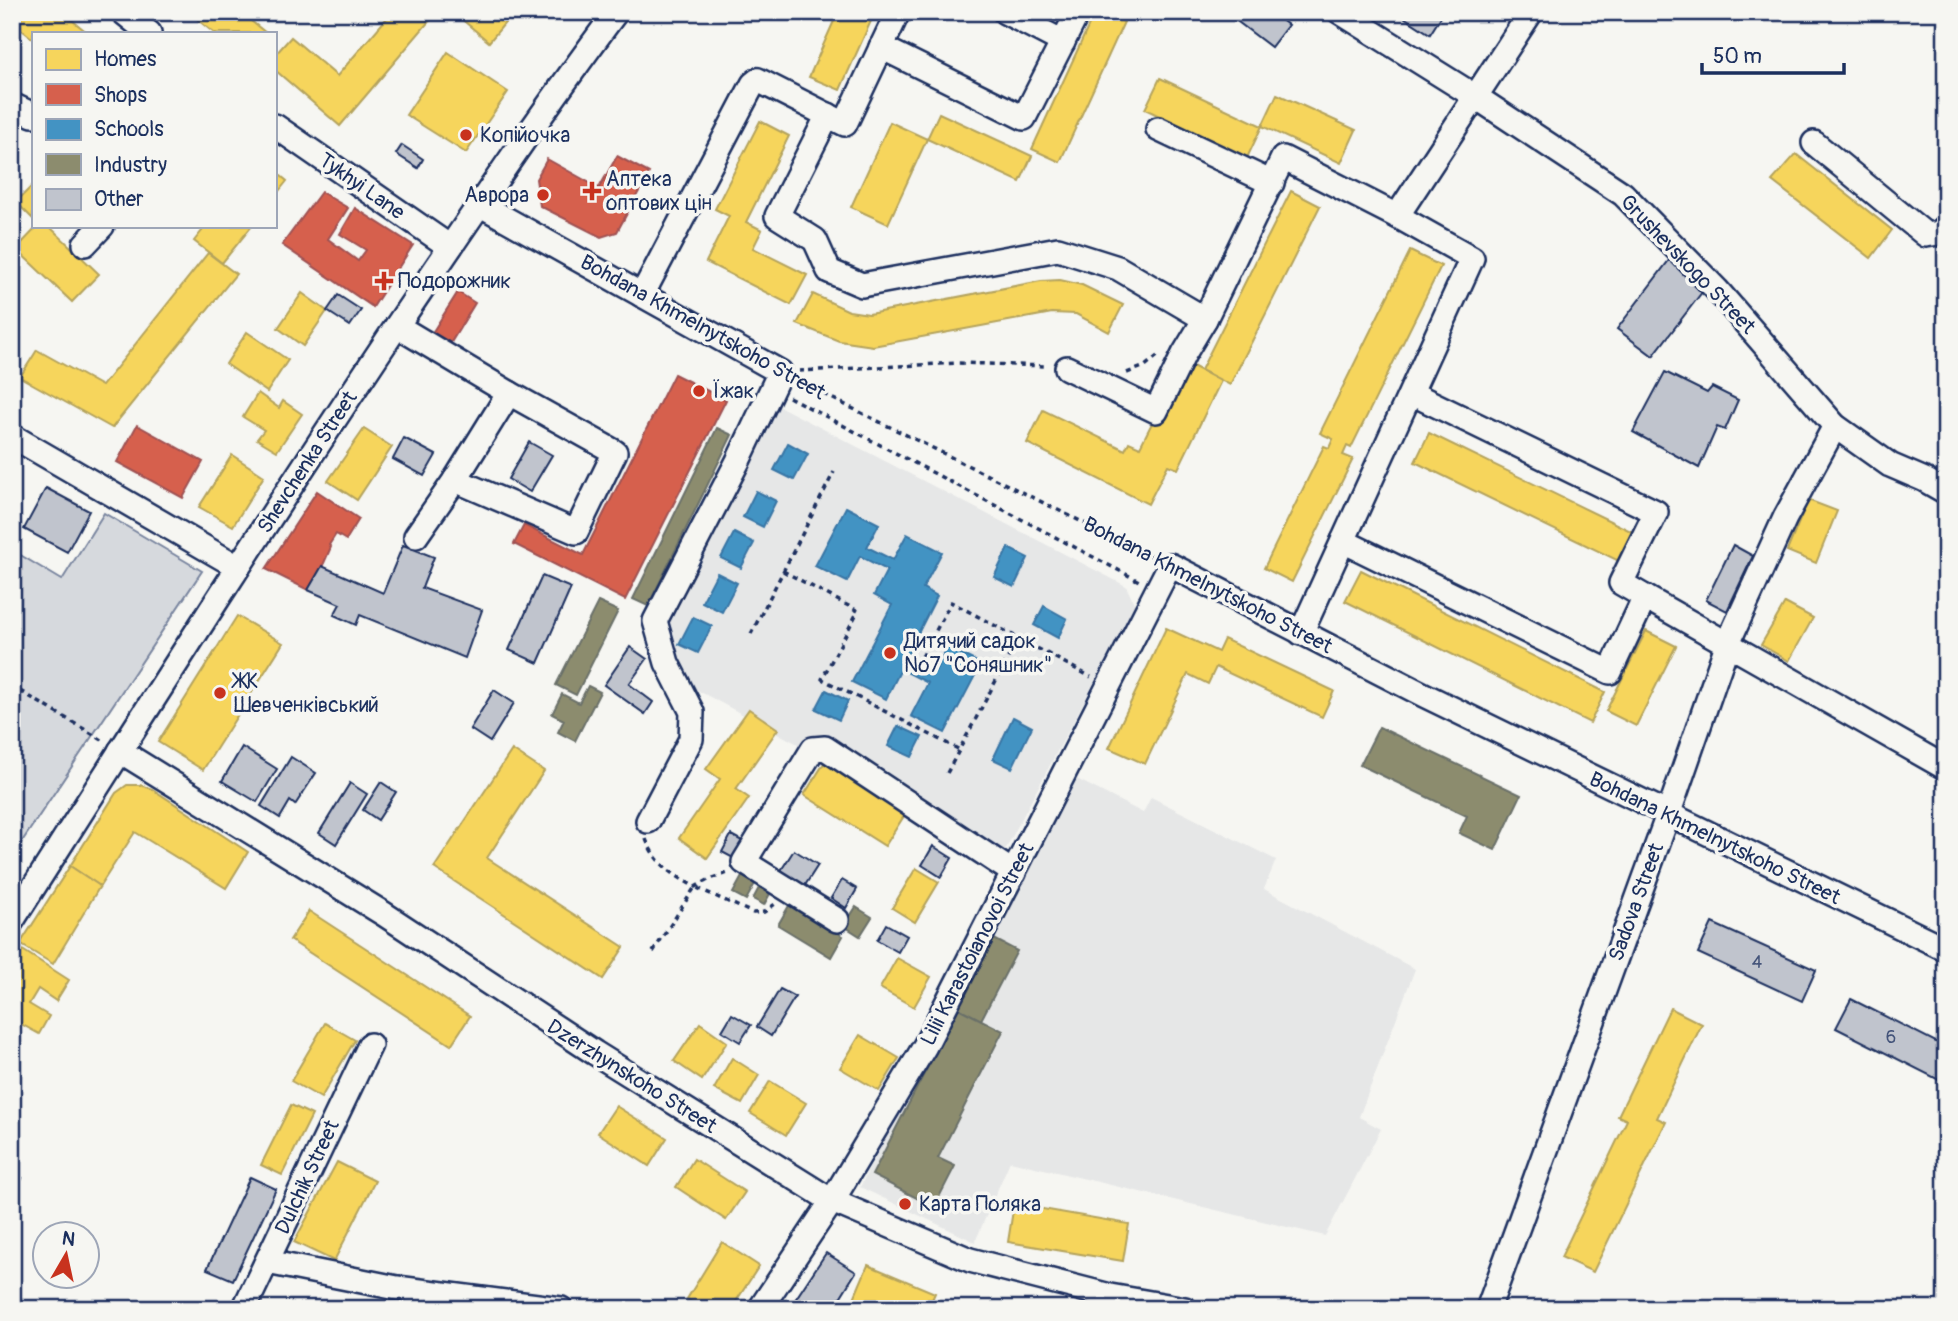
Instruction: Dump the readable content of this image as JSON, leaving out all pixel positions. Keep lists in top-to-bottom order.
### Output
{
  "streets": {
    "street": [
      "Tykhyi Lane",
      "Grushevskogo Street",
      "Bohdana Khmelnytskoho Street",
      "Shevchenka Street",
      "Sadova Street",
      "Lilii Karastoianovoi Street",
      "Dzerzhynskoho Street",
      "Dulchik Street"
    ]
  },
  "crossings": [
    ["Tykhyi Lane", "Shevchenka Street"],
    ["Grushevskogo Street", "Sadova Street"],
    ["Bohdana Khmelnytskoho Street", "Shevchenka Street"],
    ["Bohdana Khmelnytskoho Street", "Sadova Street"],
    ["Bohdana Khmelnytskoho Street", "Lilii Karastoianovoi Street"],
    ["Shevchenka Street", "Dzerzhynskoho Street"],
    ["Lilii Karastoianovoi Street", "Dzerzhynskoho Street"]
  ],
  "places": {
    "other": [
      "Копійочка",
      "Аврора",
      "Їжак",
      "Дитячий садок №7 \"Соняшник\"",
      "ЖК Шевченківський",
      "Карта Поляка"
    ],
    "health": ["Аптека оптових цін", "Подорожник"]
  },
  "house_numbers": ["4", "6"],
  "legend": [
    "Homes",
    "Shops",
    "Schools",
    "Industry",
    "Other"
  ],
  "scale_bar": "50 m",
  "north": "top"
}
